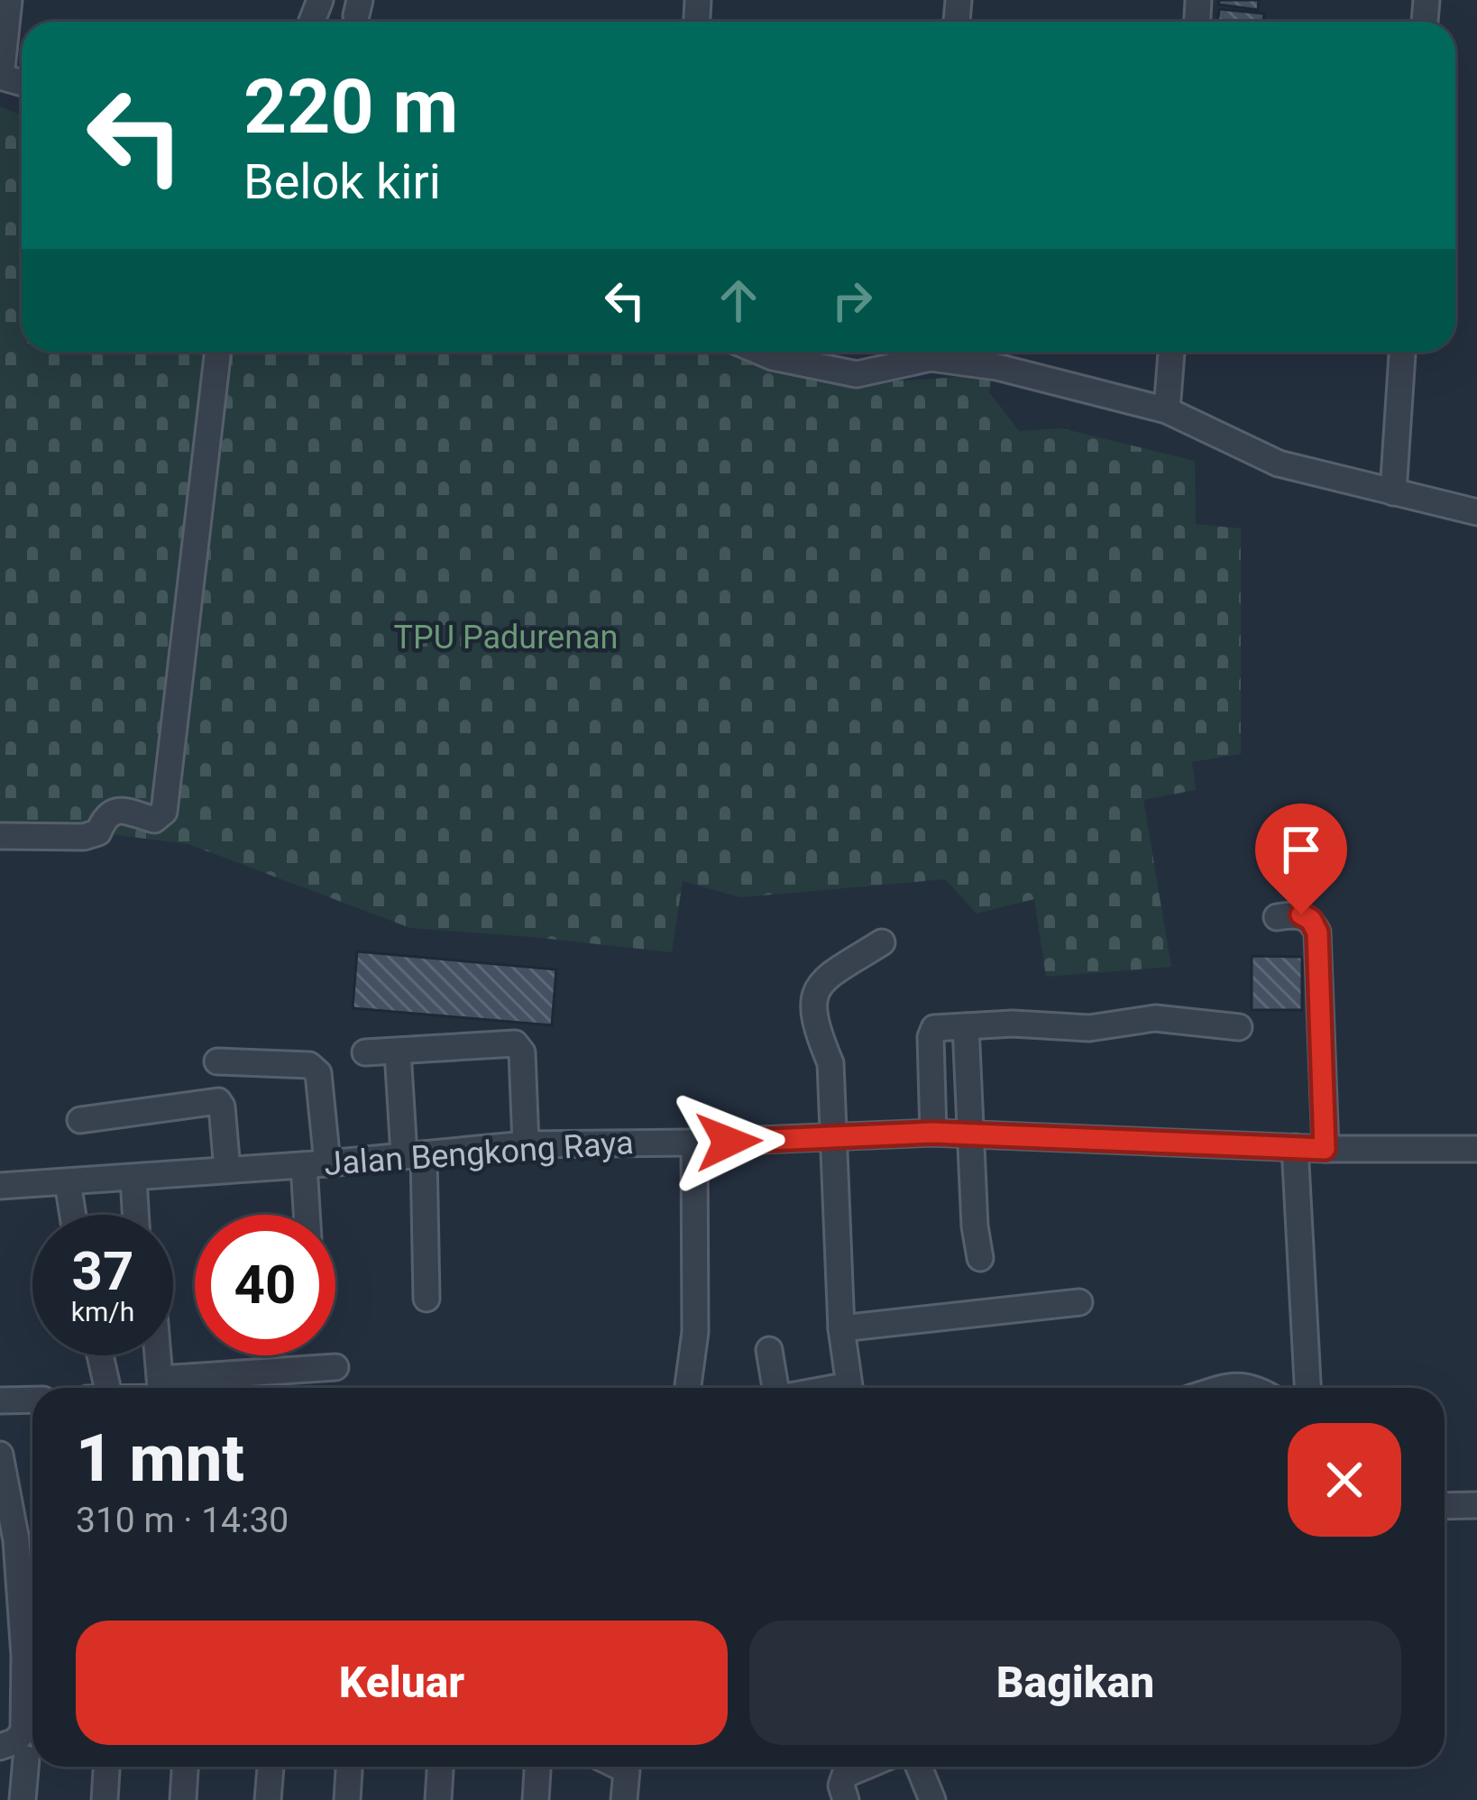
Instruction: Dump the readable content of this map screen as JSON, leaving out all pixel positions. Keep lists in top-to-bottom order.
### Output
{
  "streets": {
    "street": ["Jalan Bengkong Raya"]
  },
  "parks": ["TPU Padurenan"],
  "page": {
    "turn": ["220 m", "Belok kiri"],
    "speed": "37 km/h",
    "limit": "40",
    "heading": ["1 mnt", "310 m · 14:30"],
    "buttons": ["Keluar", "Bagikan"]
  }
}
